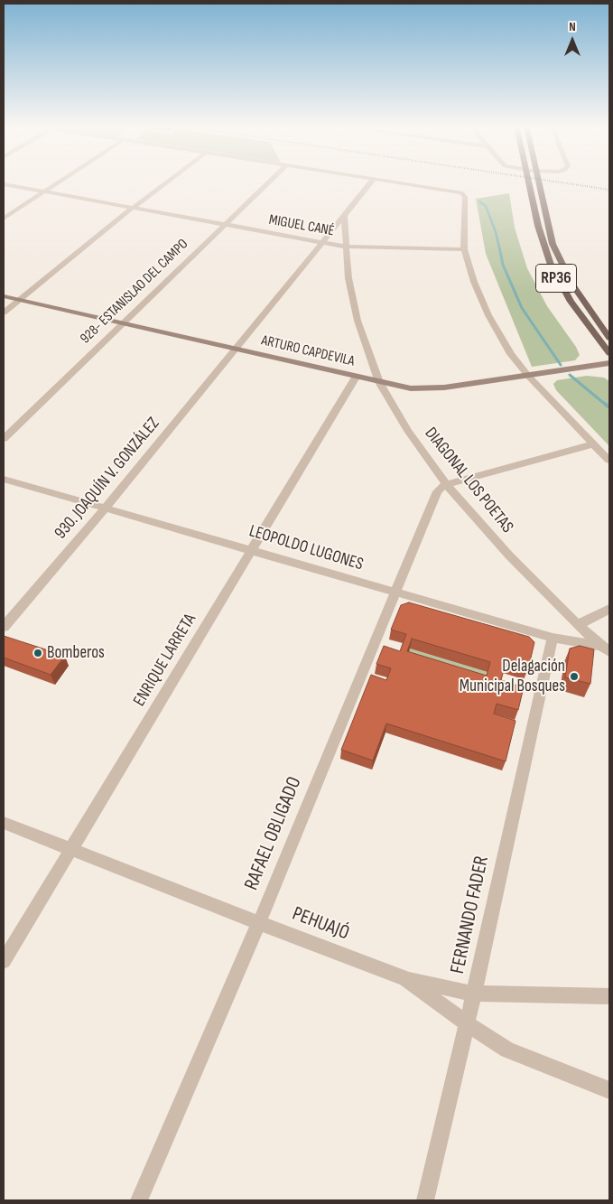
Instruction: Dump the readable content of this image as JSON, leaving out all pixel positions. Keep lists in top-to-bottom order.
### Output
{
  "streets": {
    "main road": ["RP36"],
    "street": [
      "MIGUEL CANÉ",
      "928- ESTANISLAO DEL CAMPO",
      "ARTURO CAPDEVILA",
      "930. JOAQUÍN V. GONZÁLEZ",
      "DIAGONAL LOS POETAS",
      "LEOPOLDO LUGONES",
      "ENRIQUE LARRETA",
      "RAFAEL OBLIGADO",
      "FERNANDO FADER",
      "PEHUAJÓ"
    ]
  },
  "crossings": [
    ["MIGUEL CANÉ", "928- ESTANISLAO DEL CAMPO"],
    ["MIGUEL CANÉ", "930. JOAQUÍN V. GONZÁLEZ"],
    ["MIGUEL CANÉ", "DIAGONAL LOS POETAS"],
    ["928- ESTANISLAO DEL CAMPO", "ARTURO CAPDEVILA"],
    ["ARTURO CAPDEVILA", "930. JOAQUÍN V. GONZÁLEZ"],
    ["ARTURO CAPDEVILA", "DIAGONAL LOS POETAS"],
    ["ARTURO CAPDEVILA", "ENRIQUE LARRETA"],
    ["930. JOAQUÍN V. GONZÁLEZ", "DIAGONAL LOS POETAS"],
    ["930. JOAQUÍN V. GONZÁLEZ", "LEOPOLDO LUGONES"],
    ["DIAGONAL LOS POETAS", "LEOPOLDO LUGONES"],
    ["DIAGONAL LOS POETAS", "RAFAEL OBLIGADO"],
    ["LEOPOLDO LUGONES", "ENRIQUE LARRETA"],
    ["LEOPOLDO LUGONES", "RAFAEL OBLIGADO"],
    ["LEOPOLDO LUGONES", "FERNANDO FADER"],
    ["ENRIQUE LARRETA", "PEHUAJÓ"],
    ["RAFAEL OBLIGADO", "PEHUAJÓ"],
    ["FERNANDO FADER", "PEHUAJÓ"]
  ],
  "places": ["Bomberos", "Delagación Municipal Bosques"],
  "north": "top"
}
